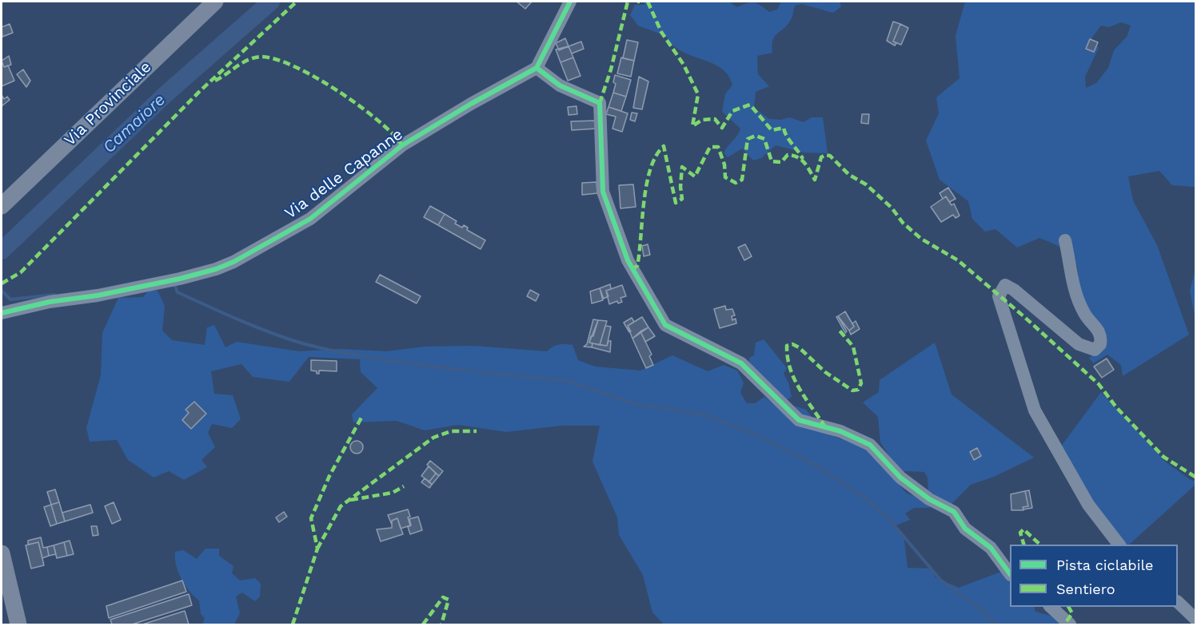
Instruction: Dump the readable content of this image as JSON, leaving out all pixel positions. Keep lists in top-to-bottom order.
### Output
{
  "streets": {
    "main road": ["Via Provinciale"],
    "street": ["Via delle Capanne"]
  },
  "water": ["Camaiore"],
  "legend": ["Pista ciclabile", "Sentiero"]
}
